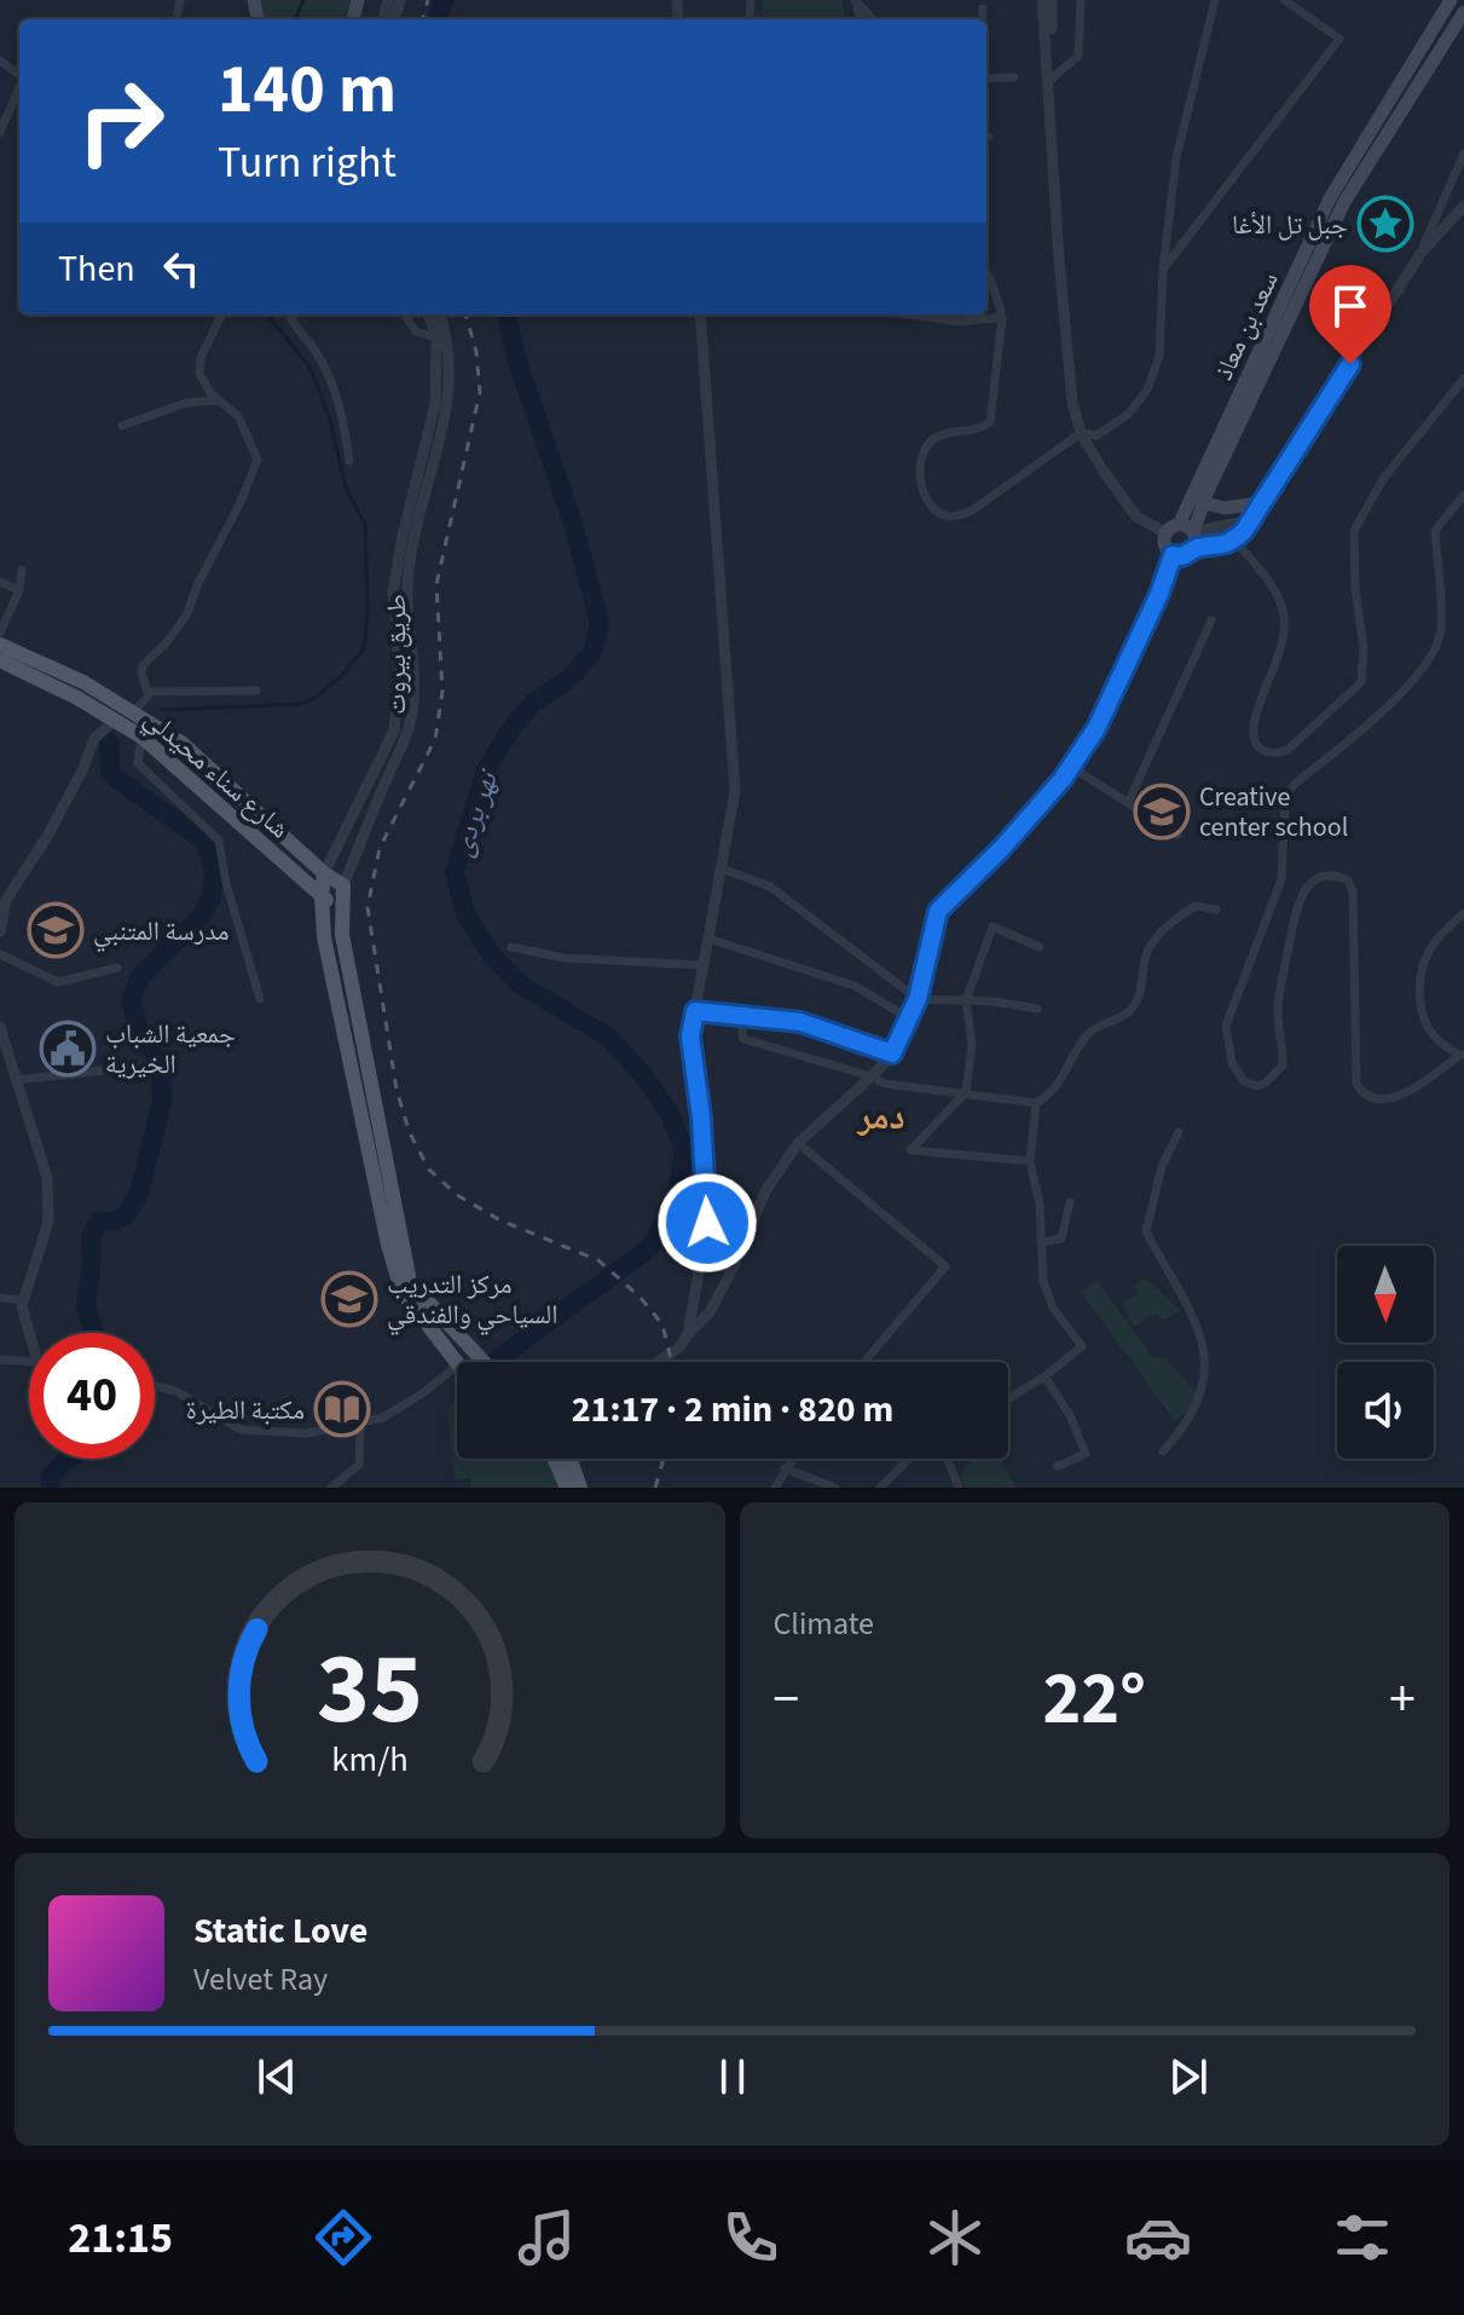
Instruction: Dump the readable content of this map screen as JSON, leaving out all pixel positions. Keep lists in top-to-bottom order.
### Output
{
  "streets": {
    "main road": ["سعد بن معاذ", "شارع سناء محيدلي"],
    "street": ["طريق بيروت"]
  },
  "districts": ["دمر"],
  "water": ["نهر بردى"],
  "places": {
    "place": ["جبل تل الأغا"],
    "school or university": ["Creative center school", "مدرسة المتنبي", "مركز التدريب السياحي والفندقي"],
    "public building": ["جمعية الشباب الخيرية"],
    "library": ["مكتبة الطيرة"]
  },
  "north": "bottom",
  "page": {
    "turn": ["140 m", "Turn right"],
    "then": "Then",
    "limit": "40",
    "trip": "21:17 · 2 min · 820 m",
    "tile": "Climate",
    "heat": ["−", "22°", "+"],
    "song": ["Static Love", "Velvet Ray"],
    "tabs": "21:15",
    "gauge": ["35", "km/h"]
  }
}
